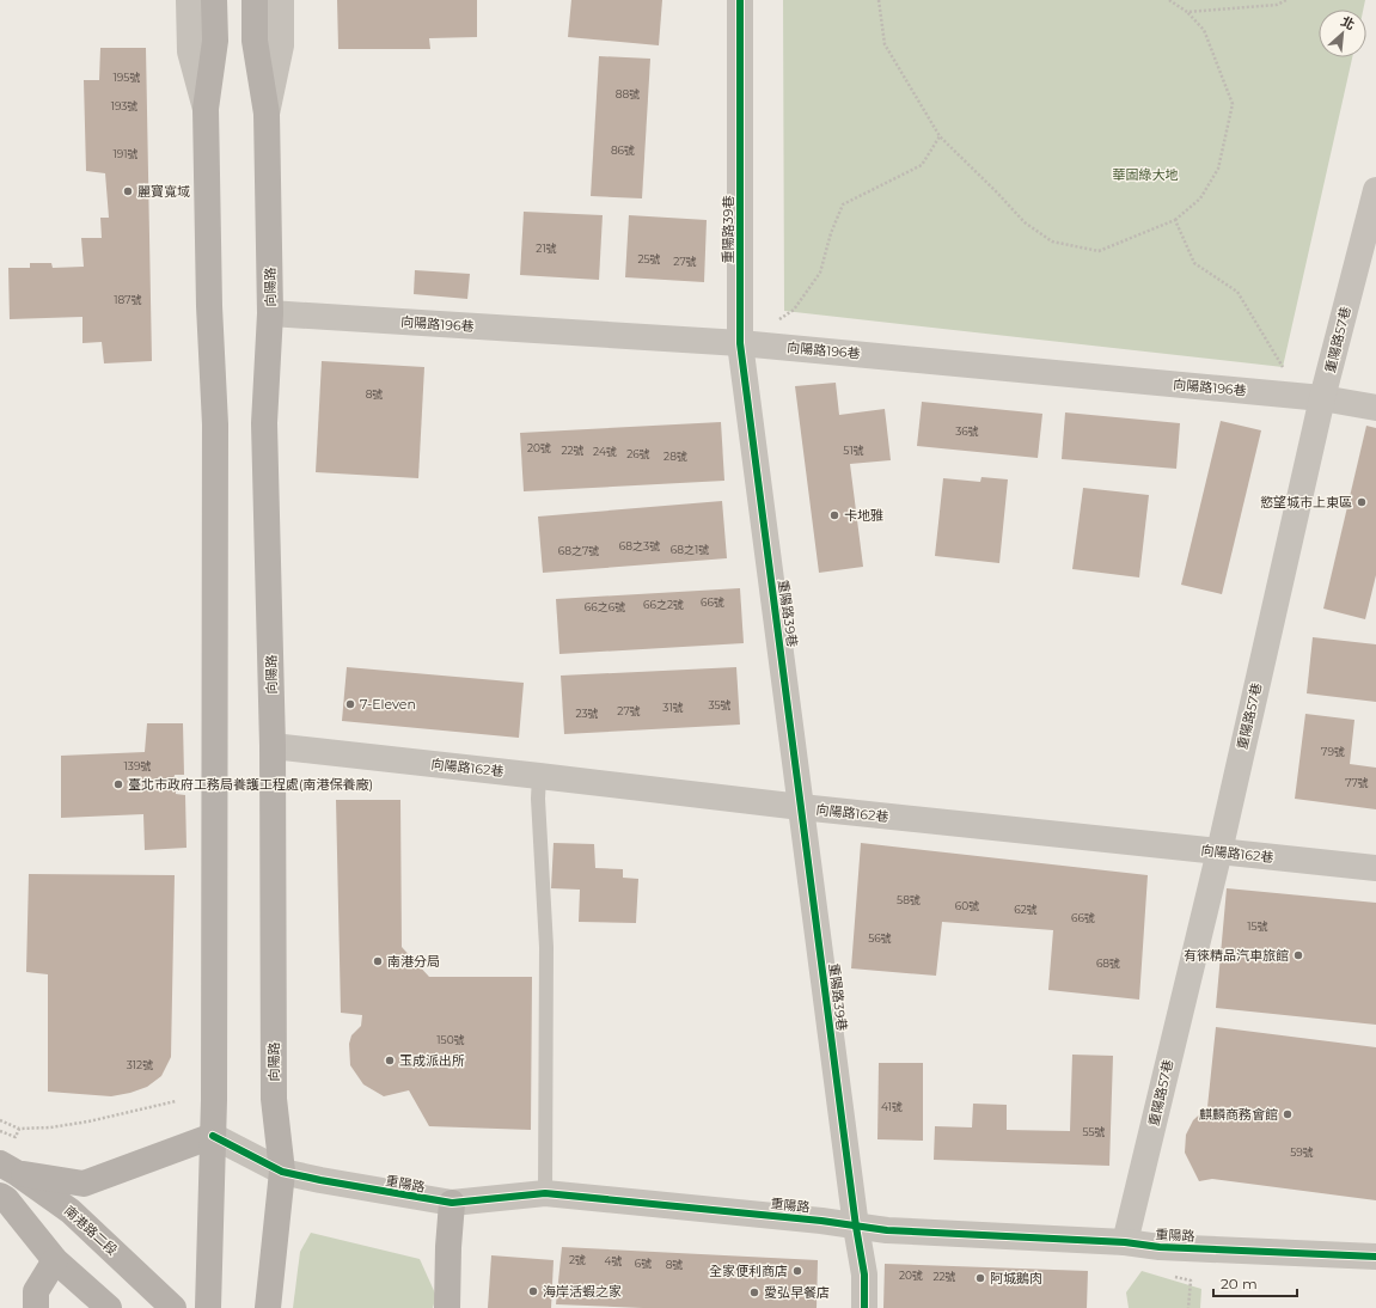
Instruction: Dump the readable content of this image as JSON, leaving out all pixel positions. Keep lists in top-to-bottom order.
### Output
{
  "streets": {
    "main road": ["向陽路", "南港路二段"],
    "street": [
      "重陽路39巷",
      "向陽路196巷",
      "重陽路57巷",
      "向陽路162巷",
      "重陽路"
    ]
  },
  "crossings": [
    ["重陽路39巷", "向陽路196巷"],
    ["重陽路39巷", "向陽路162巷"],
    ["重陽路39巷", "重陽路"],
    ["向陽路", "向陽路196巷"],
    ["向陽路", "向陽路162巷"],
    ["向陽路", "重陽路"],
    ["向陽路196巷", "重陽路57巷"],
    ["重陽路57巷", "向陽路162巷"],
    ["重陽路57巷", "重陽路"]
  ],
  "parks": ["華固綠大地"],
  "places": [
    "麗寶寬域",
    "慾望城市上東區",
    "卡地雅",
    "7-Eleven",
    "臺北市政府工務局養護工程處(南港保養廠)",
    "有徠精品汽車旅館",
    "南港分局",
    "玉成派出所",
    "麒麟商務會館",
    "全家便利商店",
    "阿城鵝肉",
    "海岸活蝦之家",
    "愛弘早餐店"
  ],
  "house_numbers": [
    "195號",
    "88號",
    "193號",
    "86號",
    "191號",
    "21號",
    "25號",
    "27號",
    "187號",
    "8號",
    "36號",
    "20號",
    "22號",
    "51號",
    "24號",
    "26號",
    "28號",
    "68之3號",
    "68之1號",
    "68之7號",
    "66號",
    "66之2號",
    "66之6號",
    "35號",
    "31號",
    "27號",
    "23號",
    "79號",
    "139號",
    "77號",
    "58號",
    "60號",
    "62號",
    "66號",
    "15號",
    "56號",
    "68號",
    "150號",
    "312號",
    "41號",
    "55號",
    "59號",
    "2號",
    "4號",
    "6號",
    "8號",
    "20號",
    "22號"
  ],
  "scale_bar": "20 m",
  "north": "top right"
}
